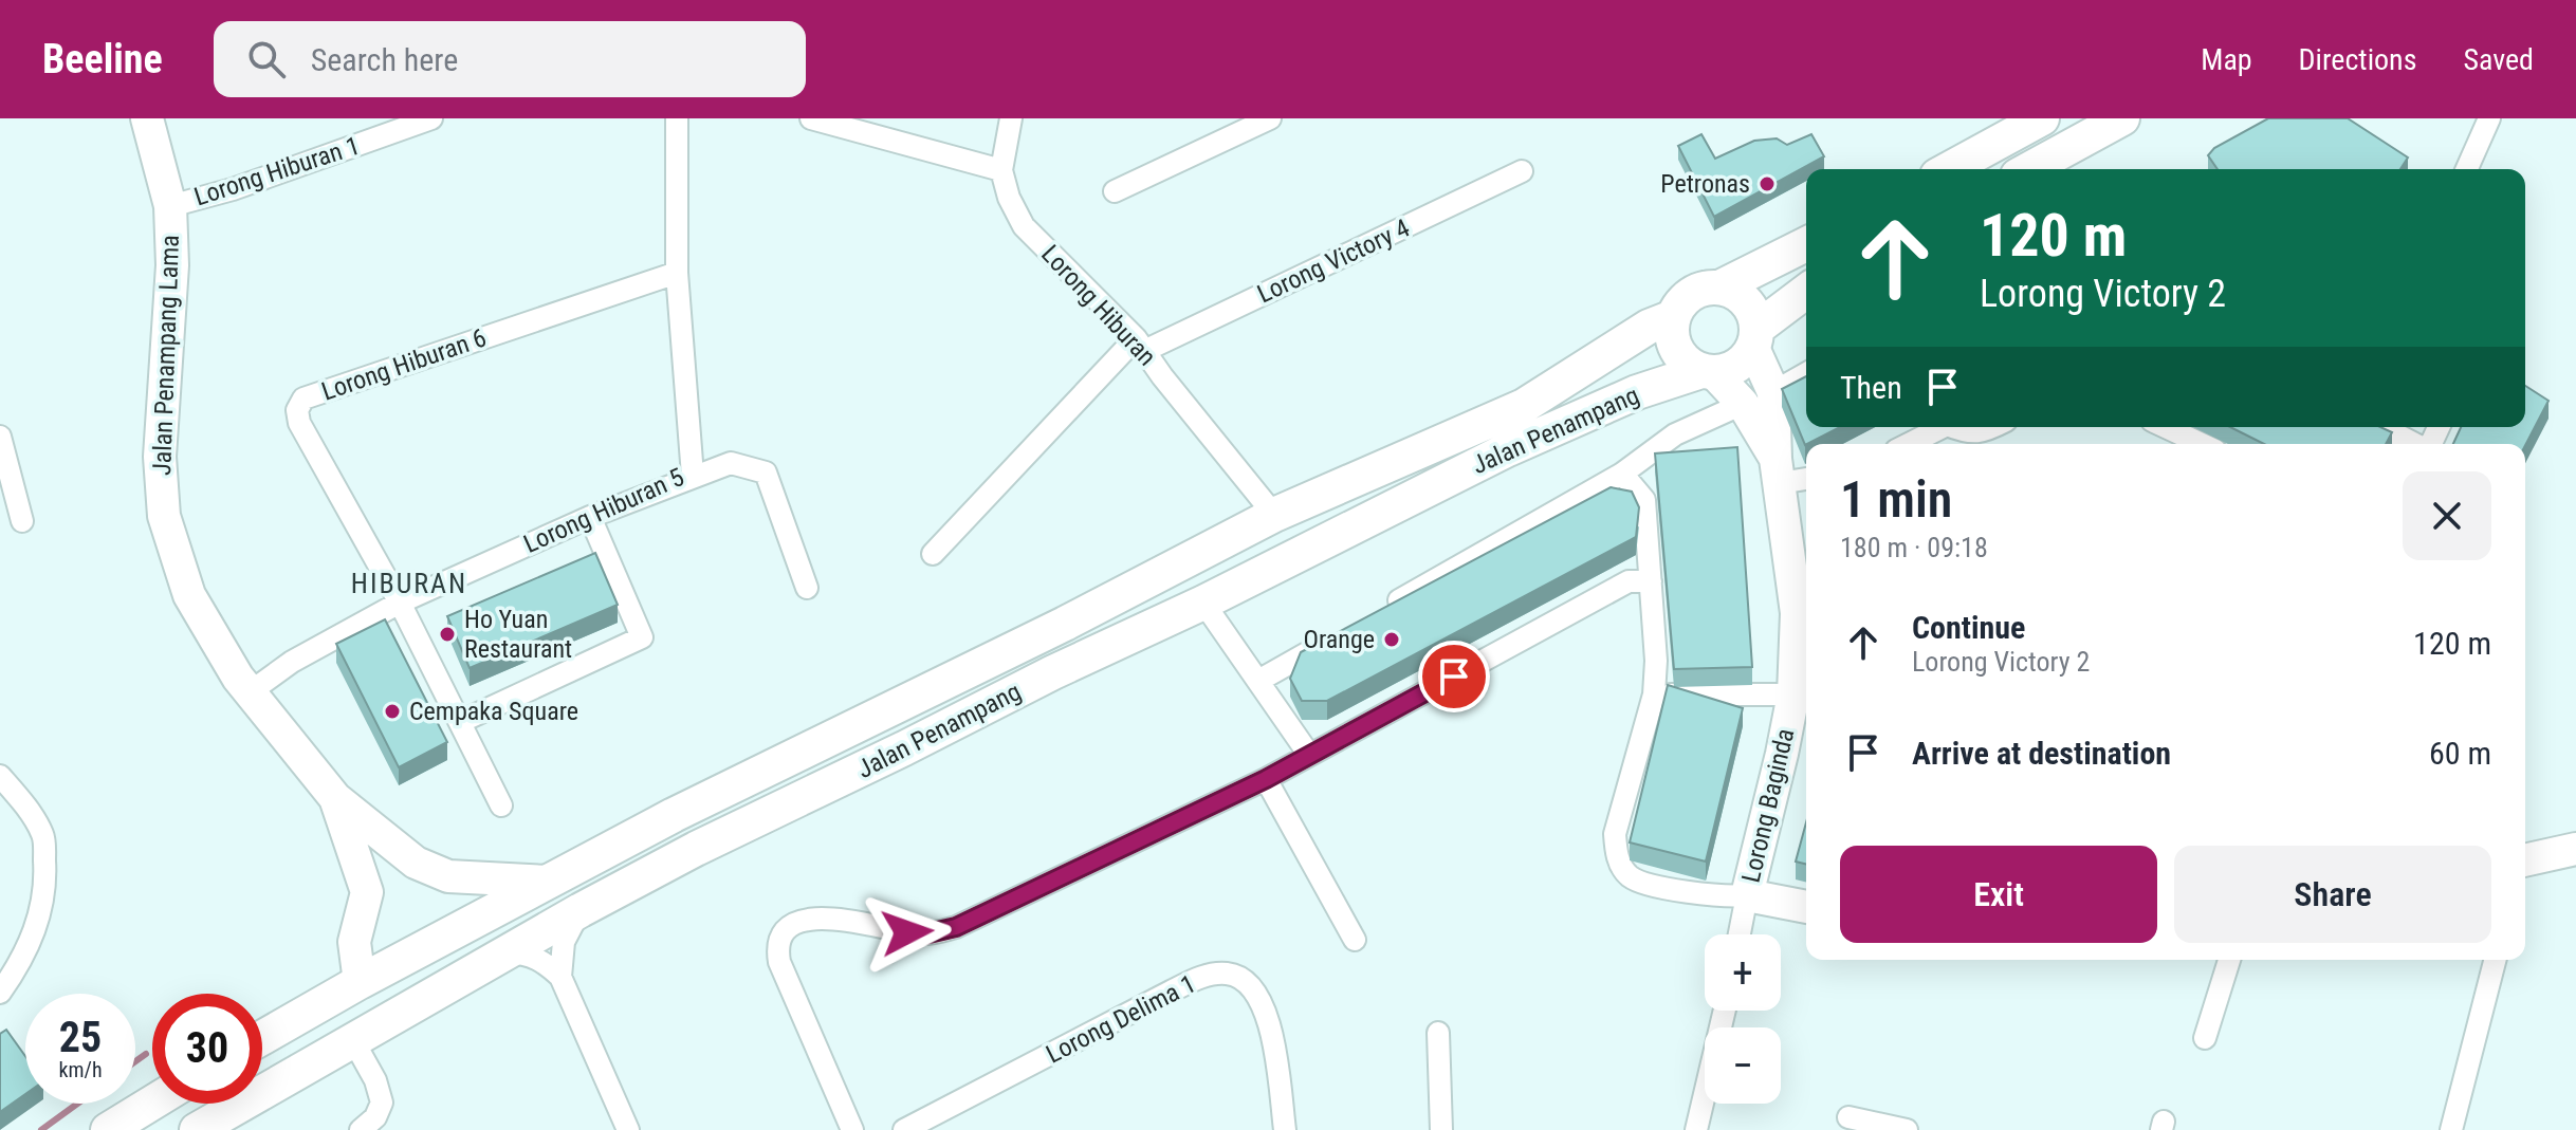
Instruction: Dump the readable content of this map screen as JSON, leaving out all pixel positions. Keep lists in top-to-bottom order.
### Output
{
  "streets": {
    "main road": ["Jalan Penampang Lama", "Jalan Penampang", "Lorong Baginda"],
    "street": [
      "Lorong Hiburan 1",
      "Lorong Victory 4",
      "Lorong Hiburan",
      "Lorong Hiburan 6",
      "Lorong Hiburan 5",
      "Lorong Delima 1"
    ]
  },
  "crossings": [
    ["Lorong Hiburan 1", "Jalan Penampang Lama"],
    ["Lorong Victory 4", "Lorong Hiburan"],
    ["Lorong Hiburan", "Jalan Penampang"],
    ["Jalan Penampang Lama", "Jalan Penampang"],
    ["Jalan Penampang Lama", "Lorong Hiburan 5"],
    ["Lorong Hiburan 6", "Lorong Hiburan 5"],
    ["Jalan Penampang", "Lorong Baginda"]
  ],
  "districts": ["HIBURAN"],
  "places": [
    "Petronas",
    "Ho Yuan Restaurant",
    "Orange",
    "Cempaka Square"
  ],
  "page": {
    "header": "Beeline",
    "search": "Search here",
    "nav": ["Map", "Directions", "Saved"],
    "turn": ["120 m", "Lorong Victory 2"],
    "then": "Then",
    "heading": ["1 min", "180 m · 09:18"],
    "list": [
      {
        "name": "Continue",
        "note": "Lorong Victory 2",
        "value": "120 m"
      },
      {
        "name": "Arrive at destination",
        "value": "60 m"
      }
    ],
    "buttons": ["Exit", "Share"],
    "map_buttons": ["+", "−"],
    "speed": "25 km/h",
    "limit": "30"
  }
}
